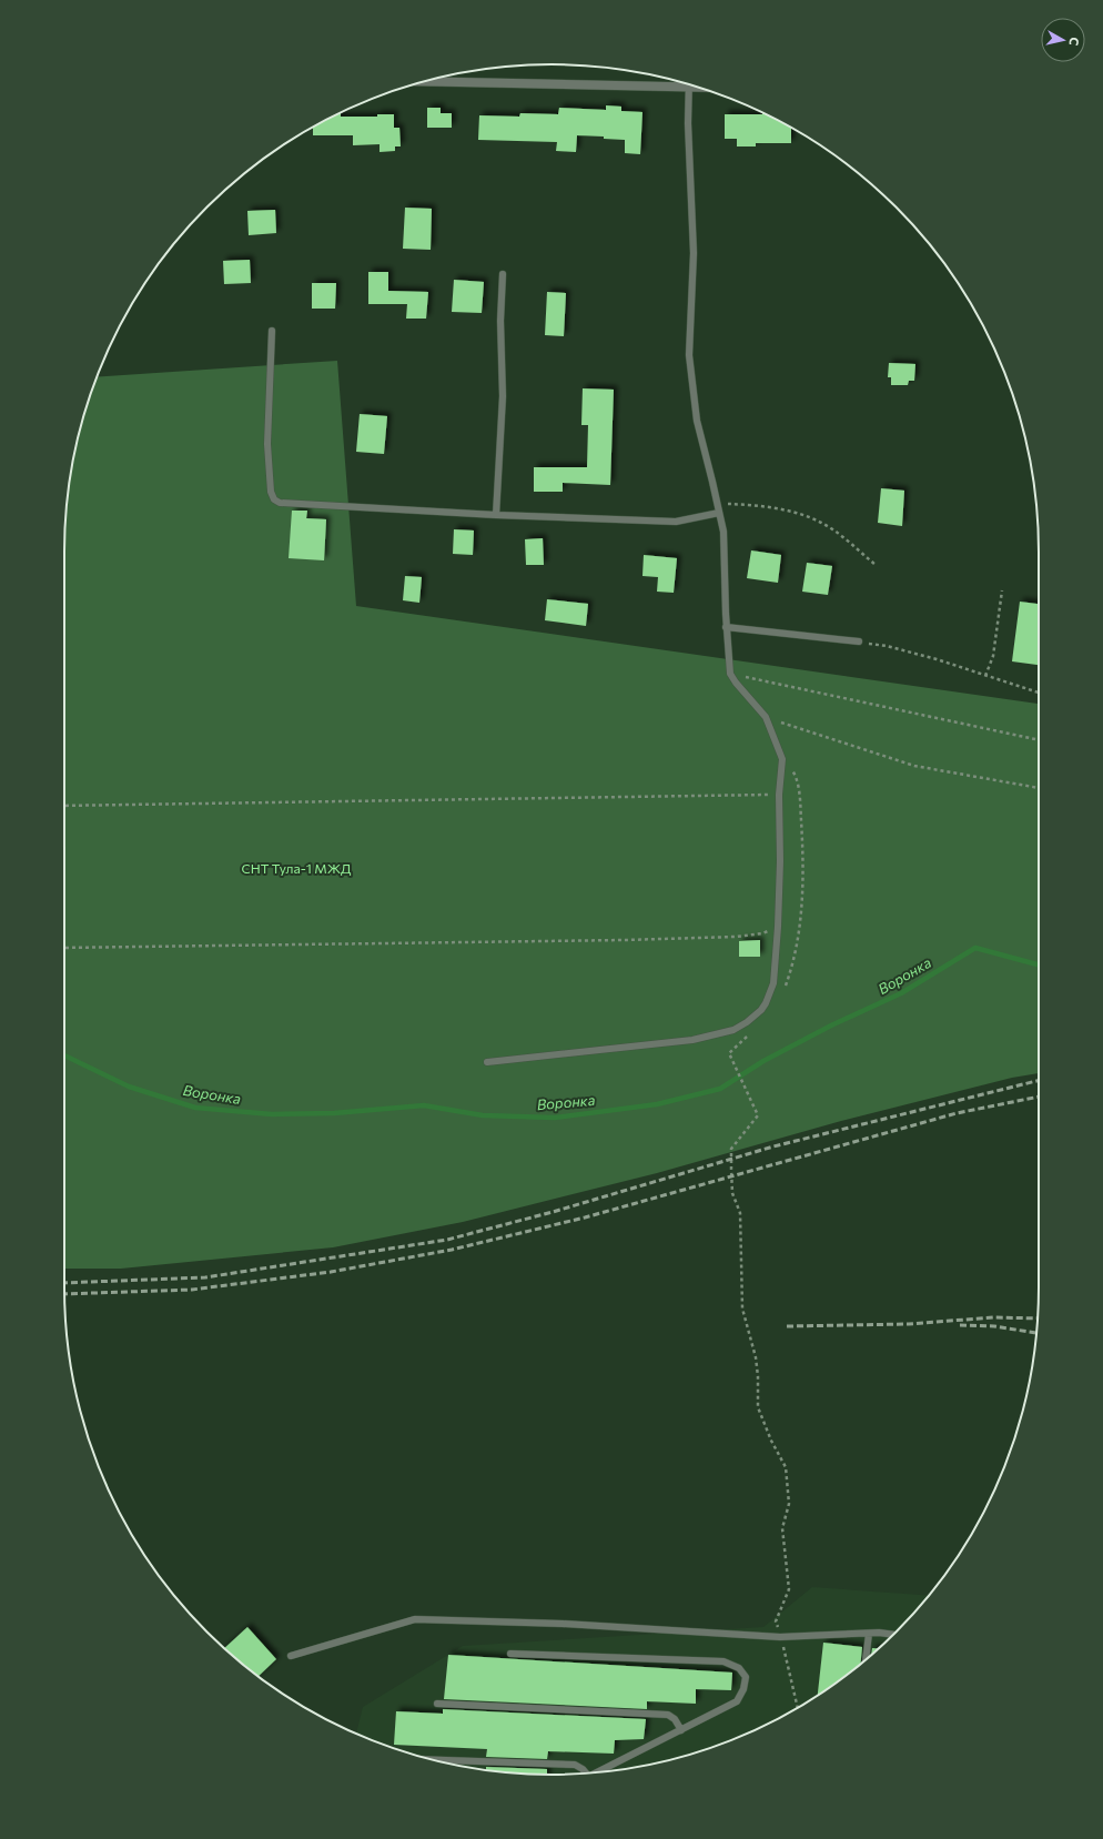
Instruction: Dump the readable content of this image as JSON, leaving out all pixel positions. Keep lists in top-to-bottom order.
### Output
{
  "water": ["Воронка"],
  "parks": ["СНТ Тула-1 МЖД"],
  "north": "right"
}
